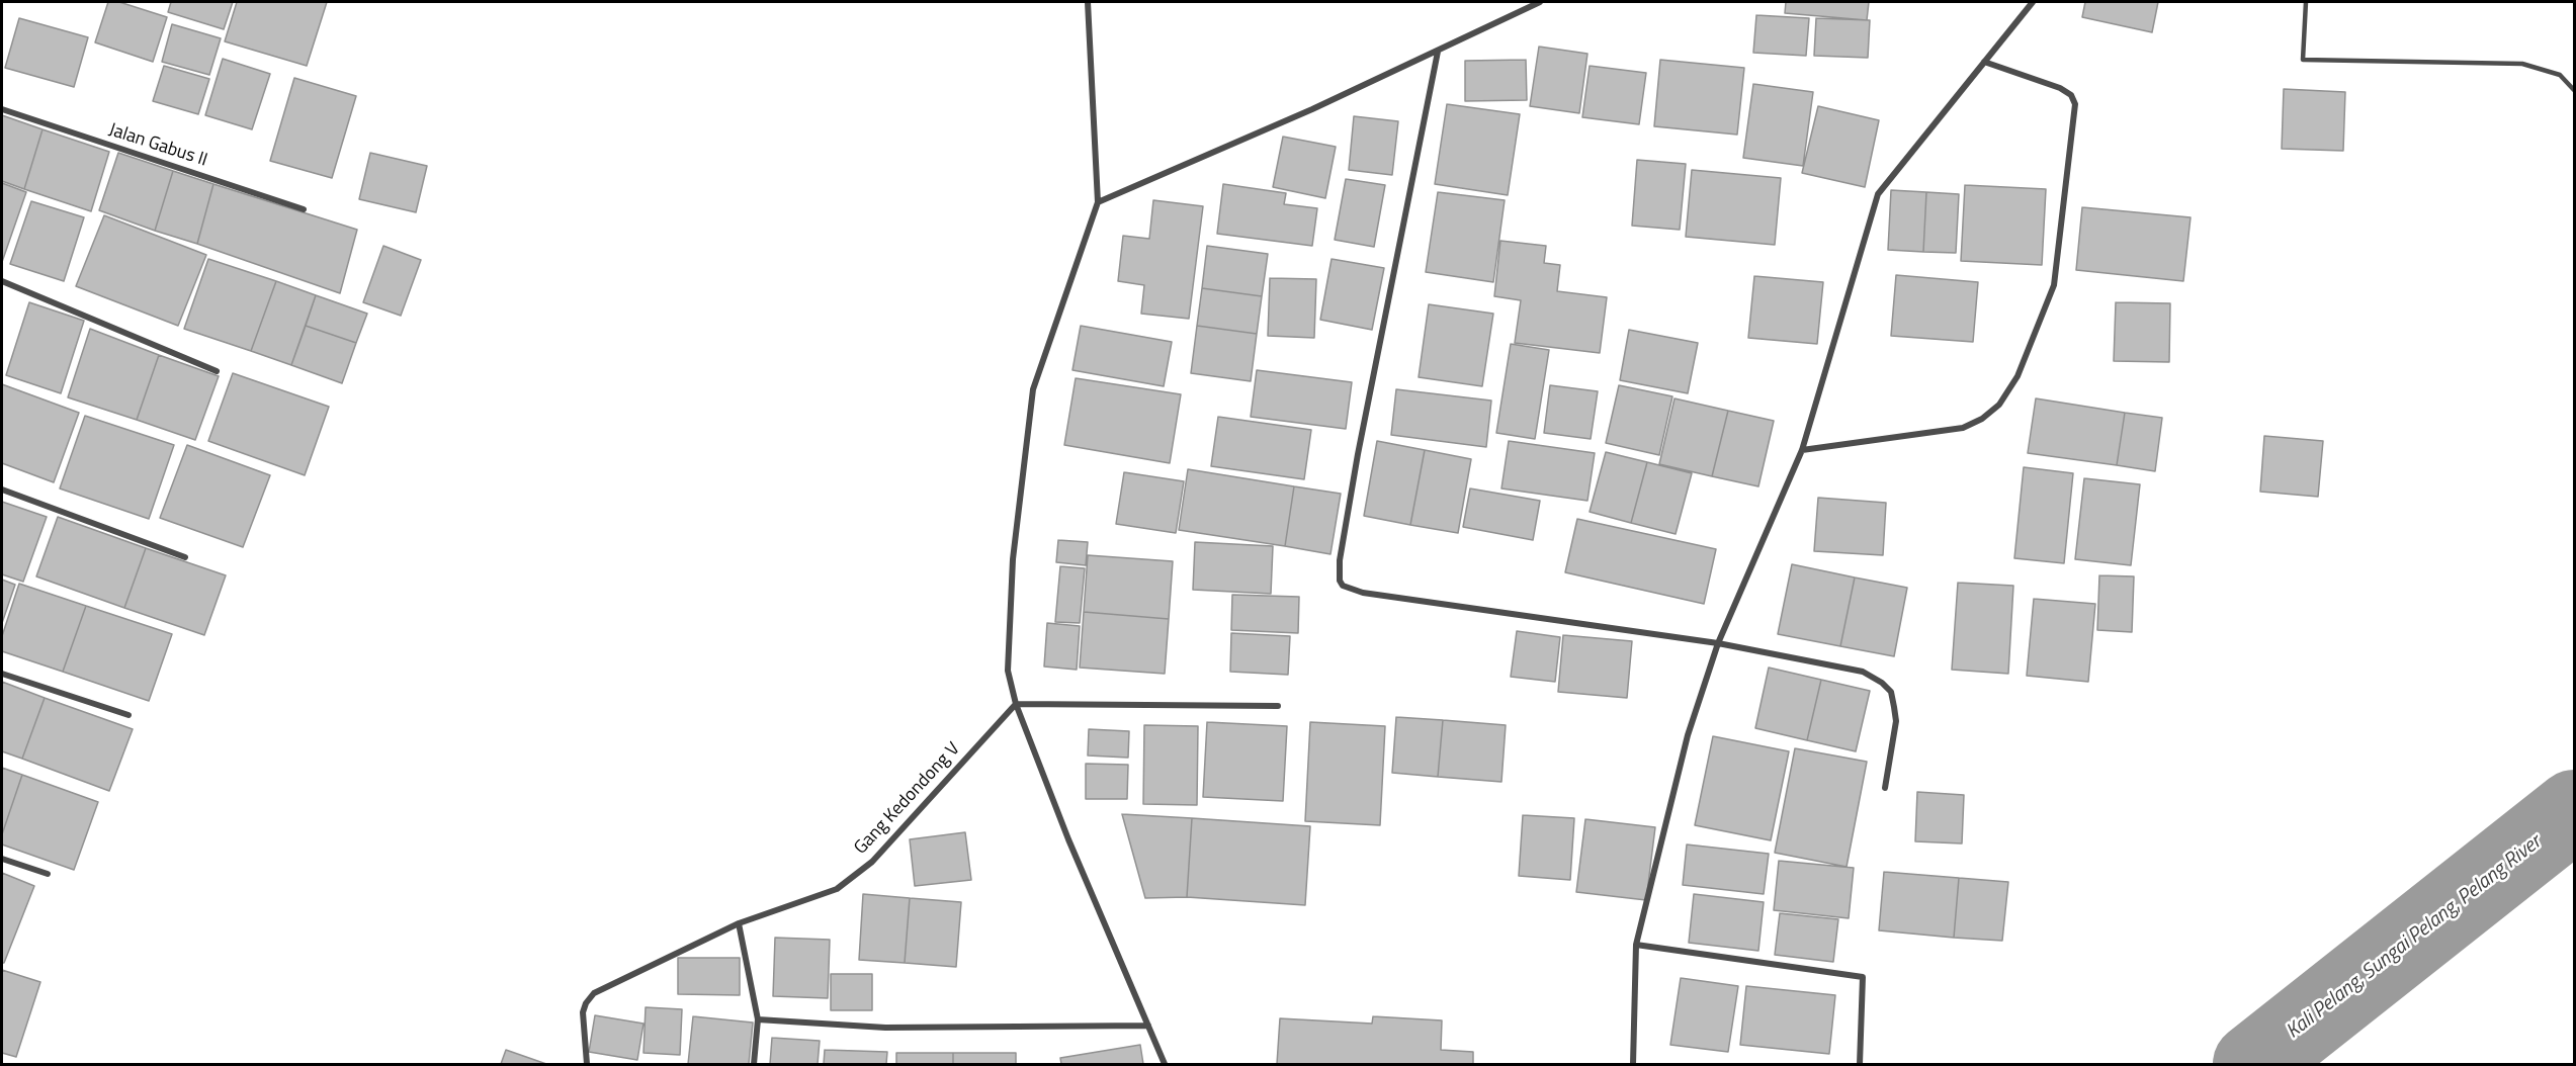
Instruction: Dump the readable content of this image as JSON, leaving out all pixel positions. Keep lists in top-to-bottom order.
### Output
{
  "streets": {
    "street": ["Jalan Gabus II", "Gang Kedondong V"]
  },
  "water": ["Kali Pelang, Sungai Pelang, Pelang River"]
}
